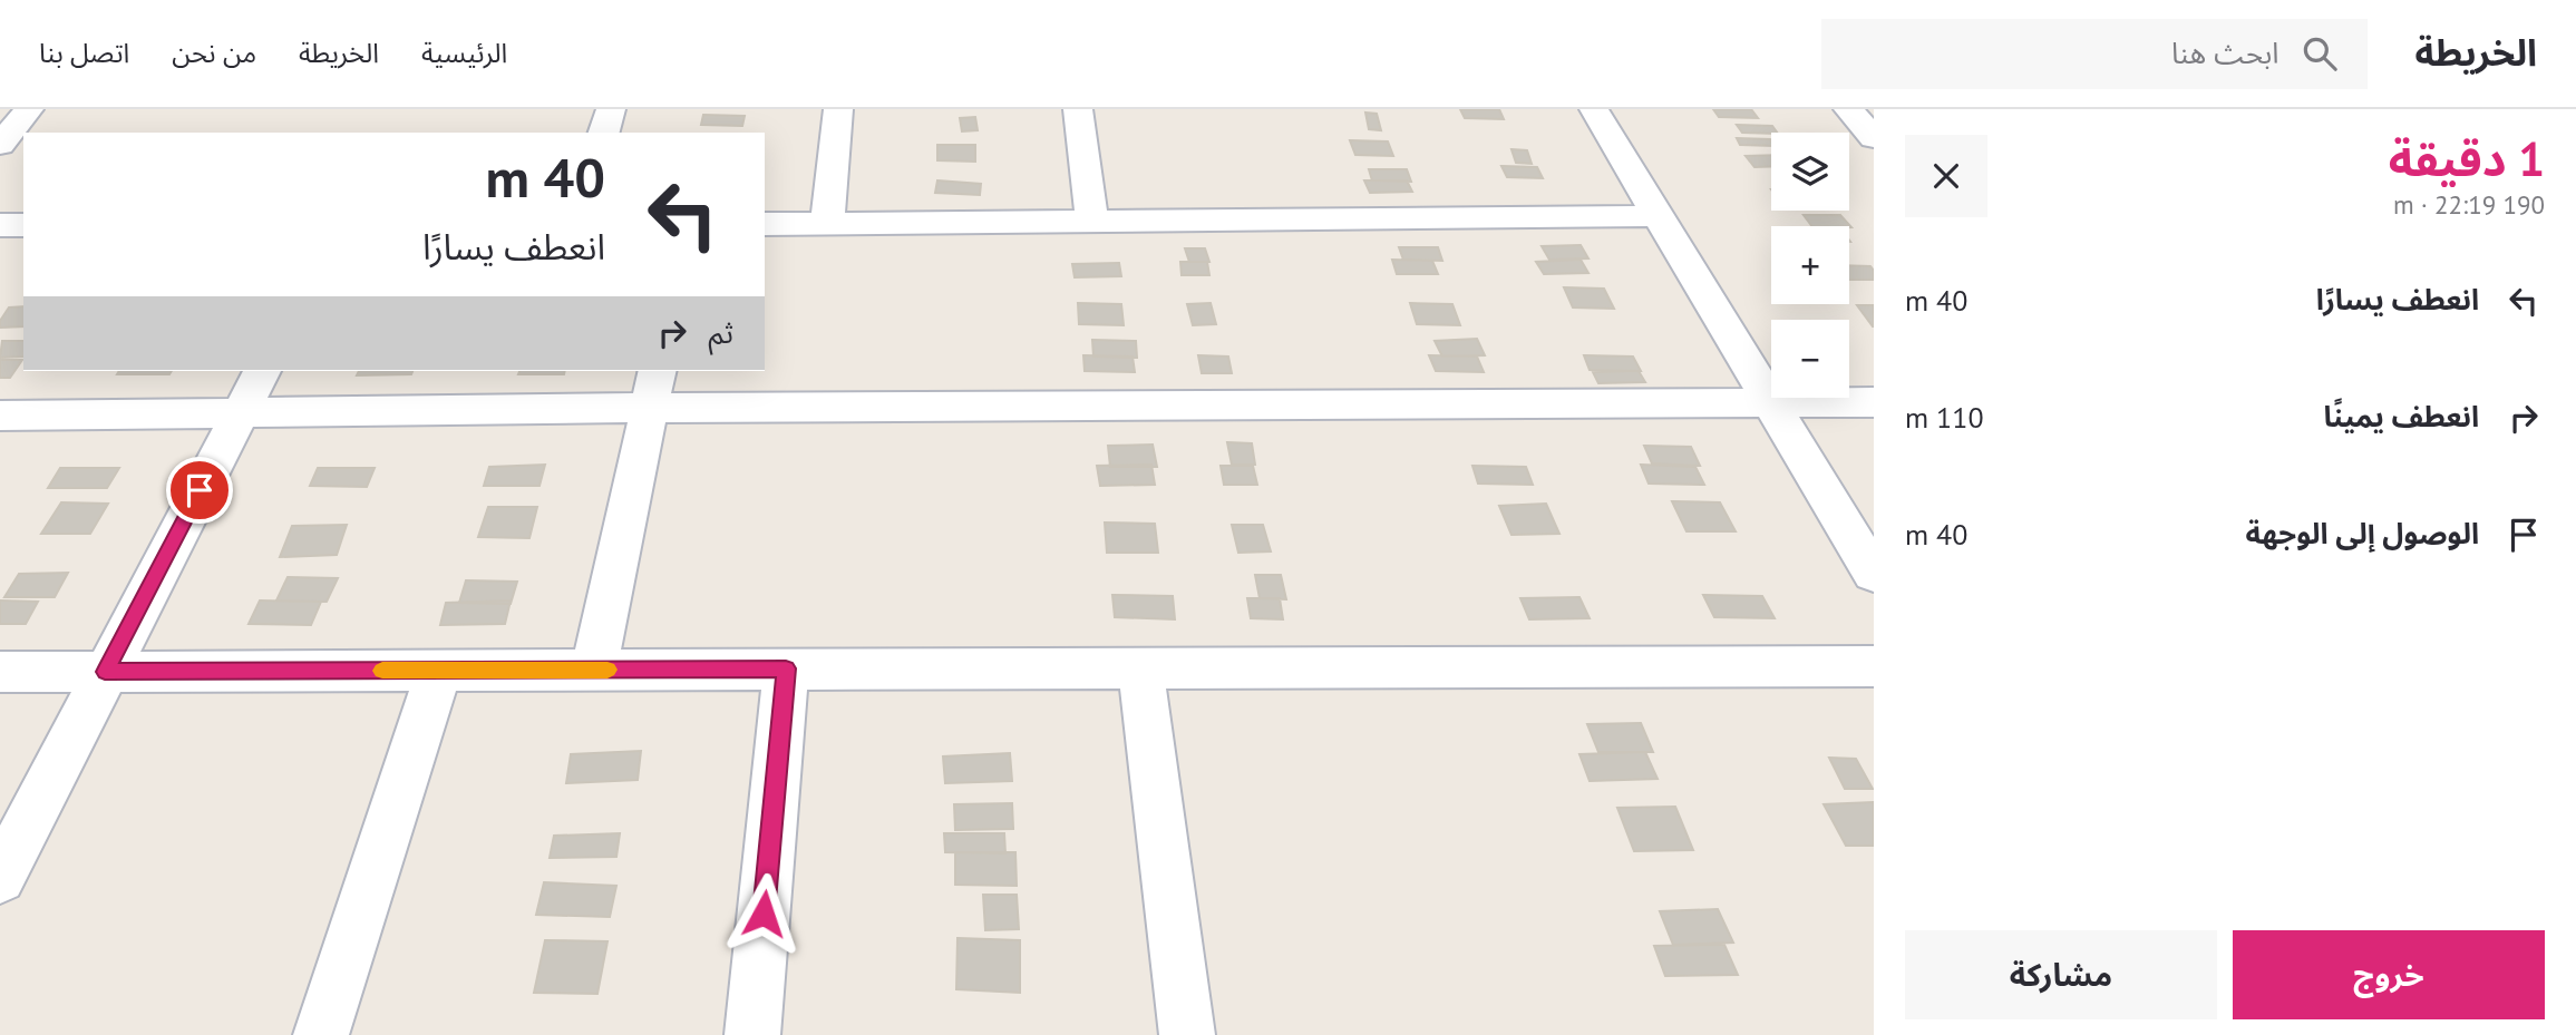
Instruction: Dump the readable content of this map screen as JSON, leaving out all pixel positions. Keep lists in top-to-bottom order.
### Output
{
  "page": {
    "header": "الخريطة",
    "search": "ابحث هنا",
    "nav": [
      "الرئيسية",
      "الخريطة",
      "من نحن",
      "اتصل بنا"
    ],
    "heading": ["1 دقيقة", "190 m · 22:19"],
    "map_buttons": ["+", "−"],
    "turn": ["40 m", "انعطف يسارًا"],
    "list": [
      {
        "name": "انعطف يسارًا",
        "value": "40 m"
      },
      {
        "name": "انعطف يمينًا",
        "value": "110 m"
      },
      {
        "name": "الوصول إلى الوجهة",
        "value": "40 m"
      }
    ],
    "then": "ثم",
    "buttons": ["خروج", "مشاركة"]
  }
}
